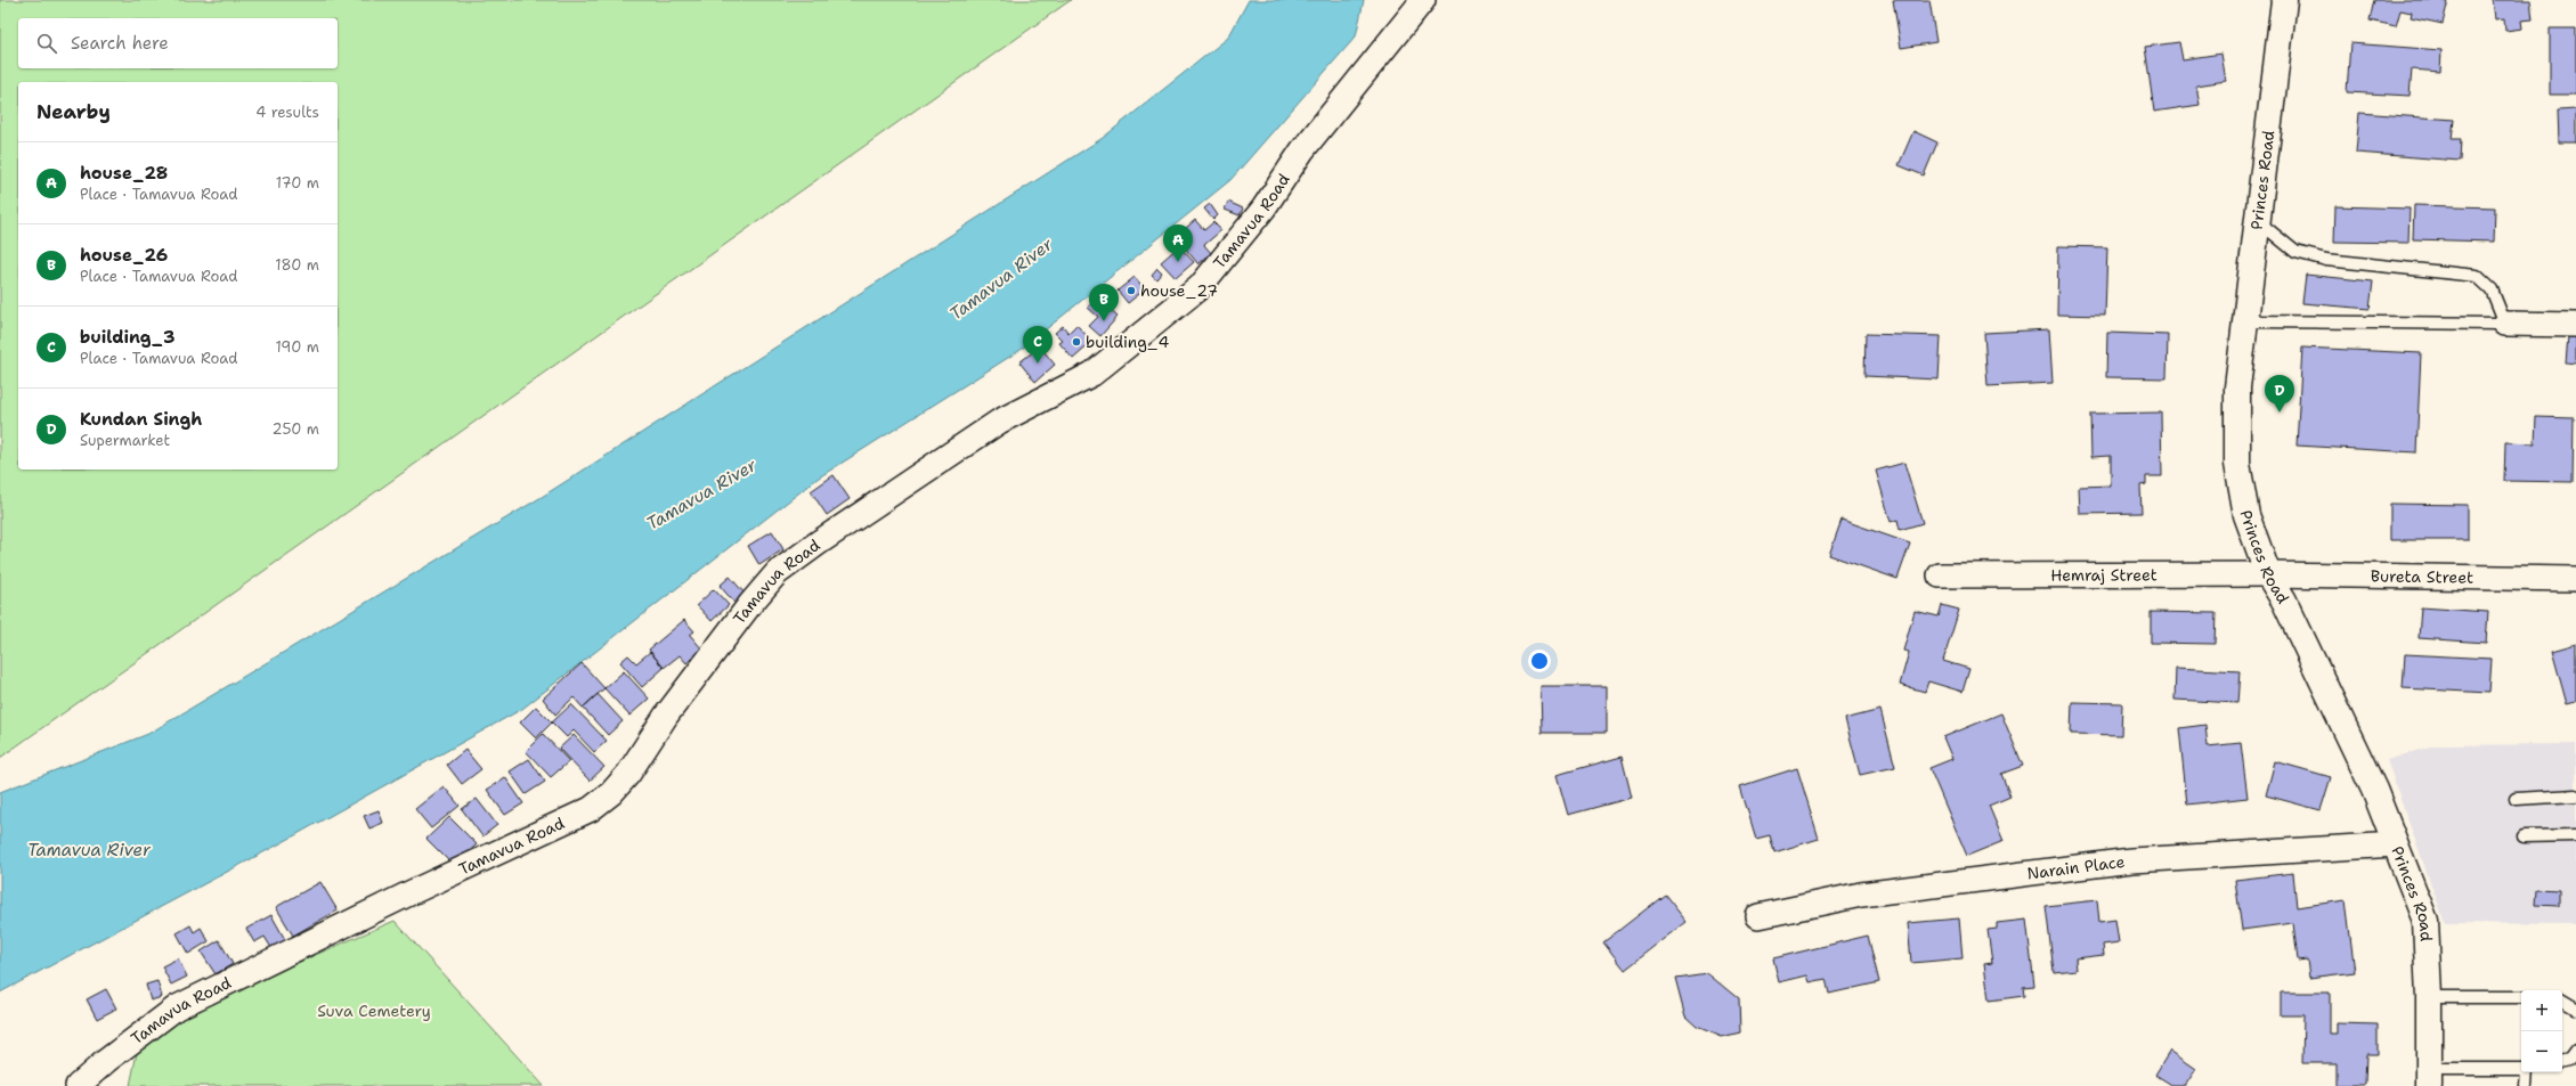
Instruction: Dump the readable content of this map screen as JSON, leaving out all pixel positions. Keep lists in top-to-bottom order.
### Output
{
  "streets": {
    "main road": ["Princes Road"],
    "street": [
      "Tamavua Road",
      "Hemraj Street",
      "Bureta Street",
      "Narain Place"
    ]
  },
  "crossings": [
    ["Princes Road", "Hemraj Street"],
    ["Princes Road", "Bureta Street"],
    ["Princes Road", "Narain Place"],
    ["Hemraj Street", "Bureta Street"]
  ],
  "water": ["Tamavua River"],
  "parks": ["Suva Cemetery"],
  "places": ["house_27", "building_4"],
  "page": {
    "search": "Search here",
    "heading": ["Nearby", "4 results"],
    "list": [
      {
        "mark": "A",
        "name": "house_28",
        "note": "Place · Tamavua Road",
        "value": "170 m"
      },
      {
        "mark": "B",
        "name": "house_26",
        "note": "Place · Tamavua Road",
        "value": "180 m"
      },
      {
        "mark": "C",
        "name": "building_3",
        "note": "Place · Tamavua Road",
        "value": "190 m"
      },
      {
        "mark": "D",
        "name": "Kundan Singh",
        "note": "Supermarket",
        "value": "250 m"
      }
    ],
    "pins": [
      "A",
      "B",
      "C",
      "D"
    ],
    "map_buttons": ["+", "−"]
  }
}
